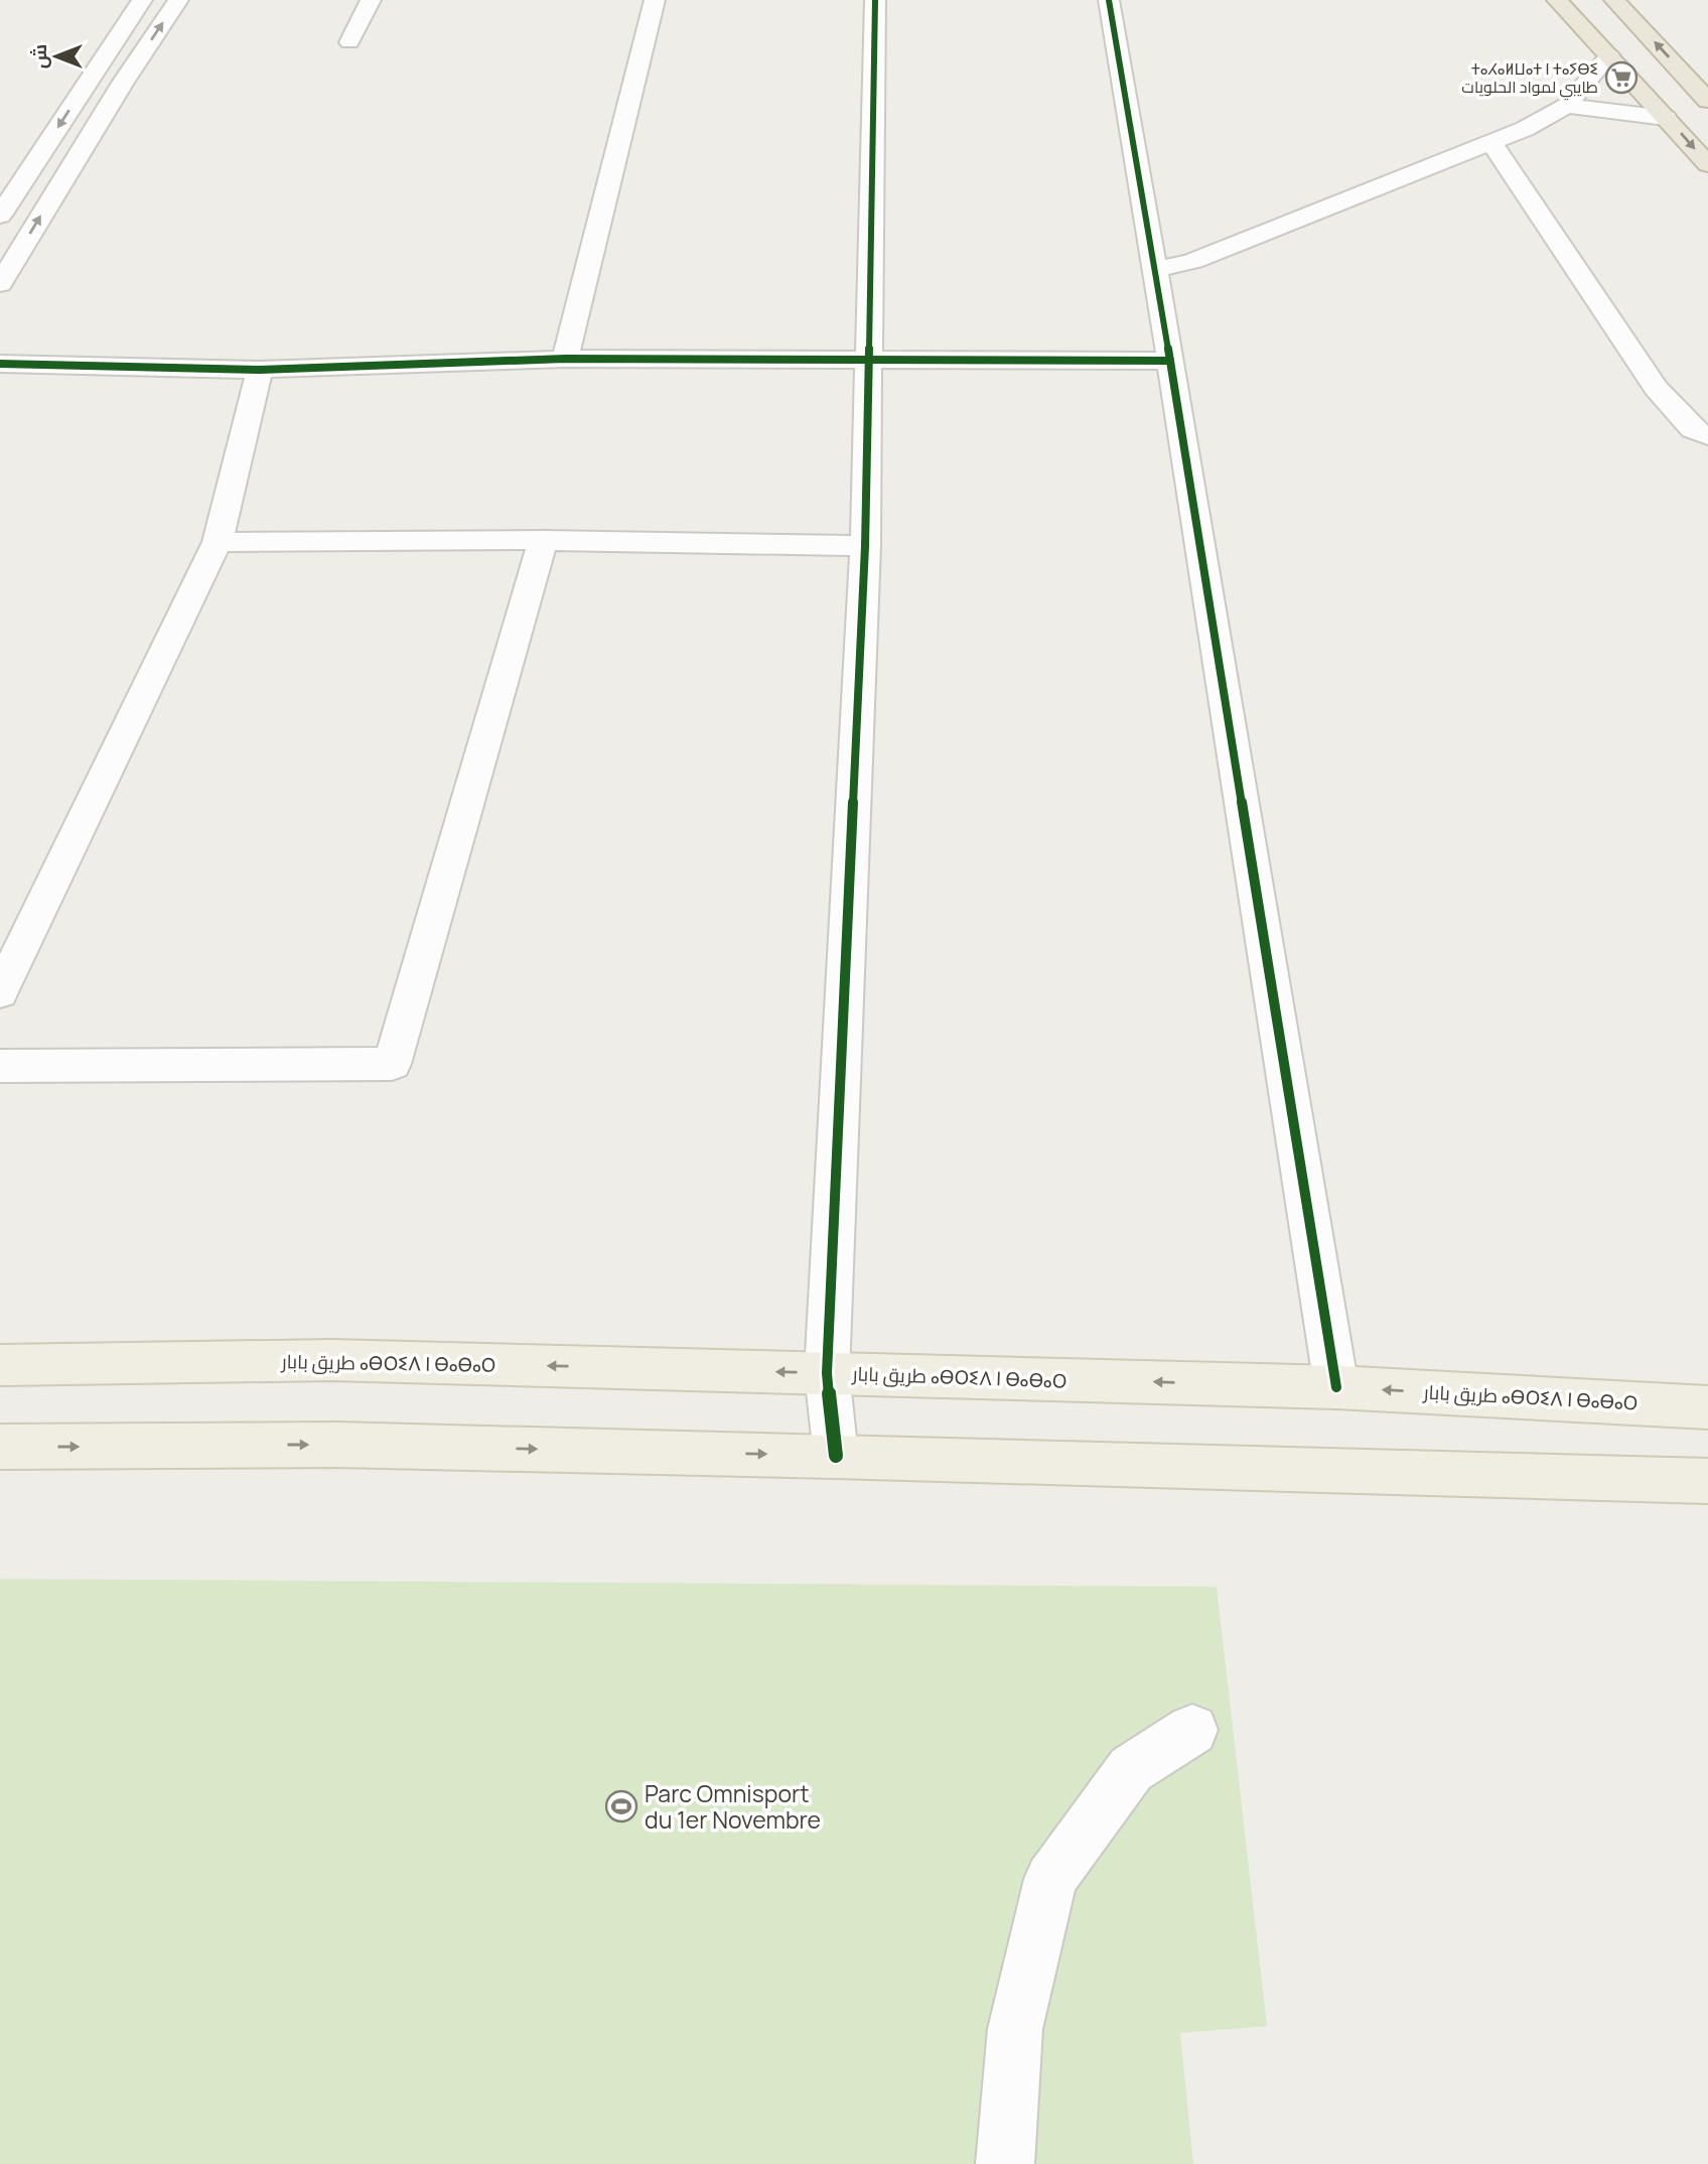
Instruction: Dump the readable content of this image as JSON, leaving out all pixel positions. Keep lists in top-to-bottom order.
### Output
{
  "streets": {
    "main road": ["طريق بابار ⴰⴱⵔⵉⴷ ⵏ ⴱⴰⴱⴰⵔ"]
  },
  "places": {
    "supermarket": ["ⵜⴰⵃⴰⵍⵡⴰⵜ ⵏ ⵜⴰⵢⴱⵉ طايبي لمواد الحلويات"],
    "sports": ["Parc Omnisport du 1er Novembre"]
  },
  "north": "left"
}
